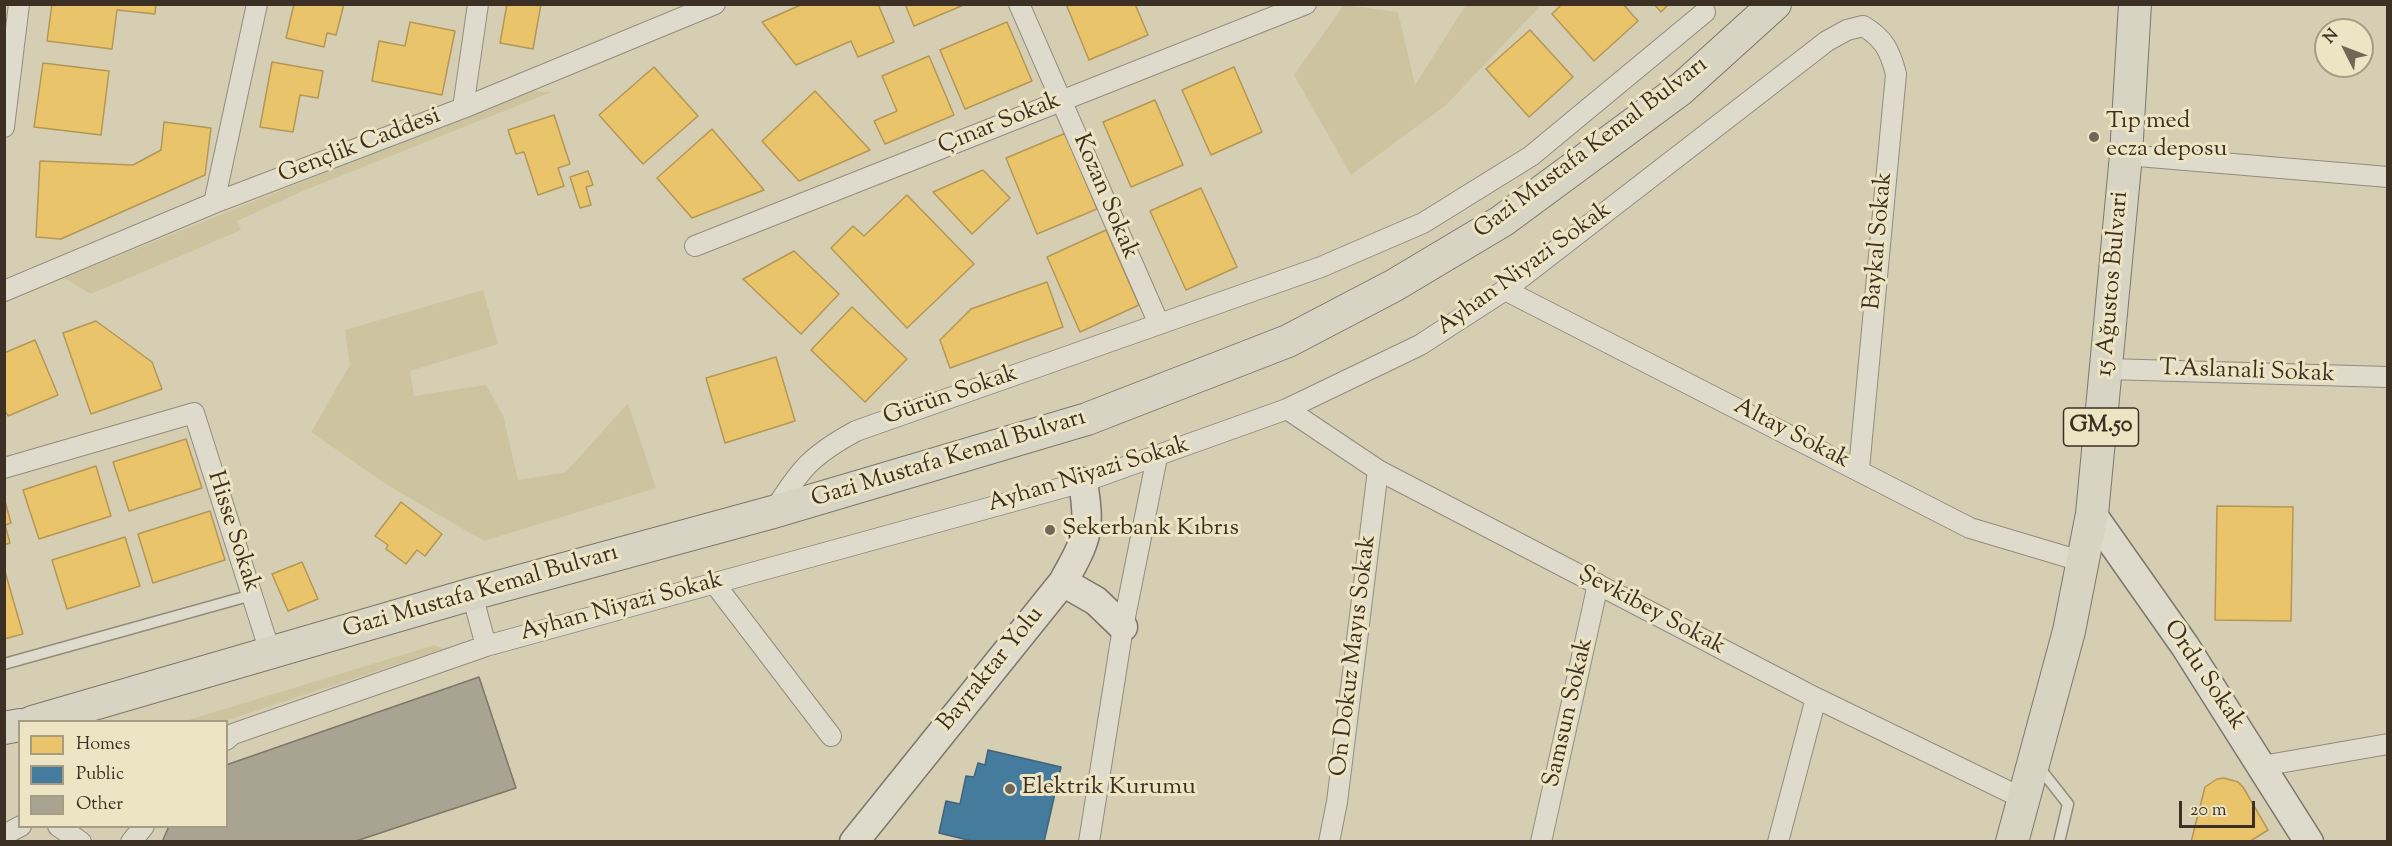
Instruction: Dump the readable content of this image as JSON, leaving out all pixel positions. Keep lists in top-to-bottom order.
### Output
{
  "streets": {
    "main road": ["Gazi Mustafa Kemal Bulvarı", "15 Ağustos Bulvari", "GM.50"],
    "street": [
      "Çınar Sokak",
      "Gençlik Caddesi",
      "Kozan Sokak",
      "Baykal Sokak",
      "Ayhan Niyazi Sokak",
      "T.Aslanali Sokak",
      "Gürün Sokak",
      "Altay Sokak",
      "Hisse Sokak",
      "Şevkibey Sokak",
      "On Dokuz Mayıs Sokak",
      "Bayraktar Yolu",
      "Ordu Sokak",
      "Samsun Sokak"
    ]
  },
  "crossings": [
    ["Çınar Sokak", "Kozan Sokak"],
    ["Gazi Mustafa Kemal Bulvarı", "Gürün Sokak"],
    ["Gazi Mustafa Kemal Bulvarı", "Hisse Sokak"],
    ["Kozan Sokak", "Gürün Sokak"],
    ["Baykal Sokak", "Ayhan Niyazi Sokak"],
    ["Baykal Sokak", "Altay Sokak"],
    ["Ayhan Niyazi Sokak", "Altay Sokak"],
    ["Ayhan Niyazi Sokak", "Şevkibey Sokak"],
    ["Ayhan Niyazi Sokak", "Bayraktar Yolu"],
    ["15 Ağustos Bulvari", "T.Aslanali Sokak"],
    ["15 Ağustos Bulvari", "Altay Sokak"],
    ["15 Ağustos Bulvari", "Şevkibey Sokak"],
    ["15 Ağustos Bulvari", "Ordu Sokak"],
    ["Şevkibey Sokak", "On Dokuz Mayıs Sokak"],
    ["Şevkibey Sokak", "Samsun Sokak"]
  ],
  "places": ["Tıp med ecza deposu", "Şekerbank Kıbrıs", "Elektrik Kurumu"],
  "legend": ["Homes", "Public", "Other"],
  "scale_bar": "20 m",
  "north": "top left"
}
